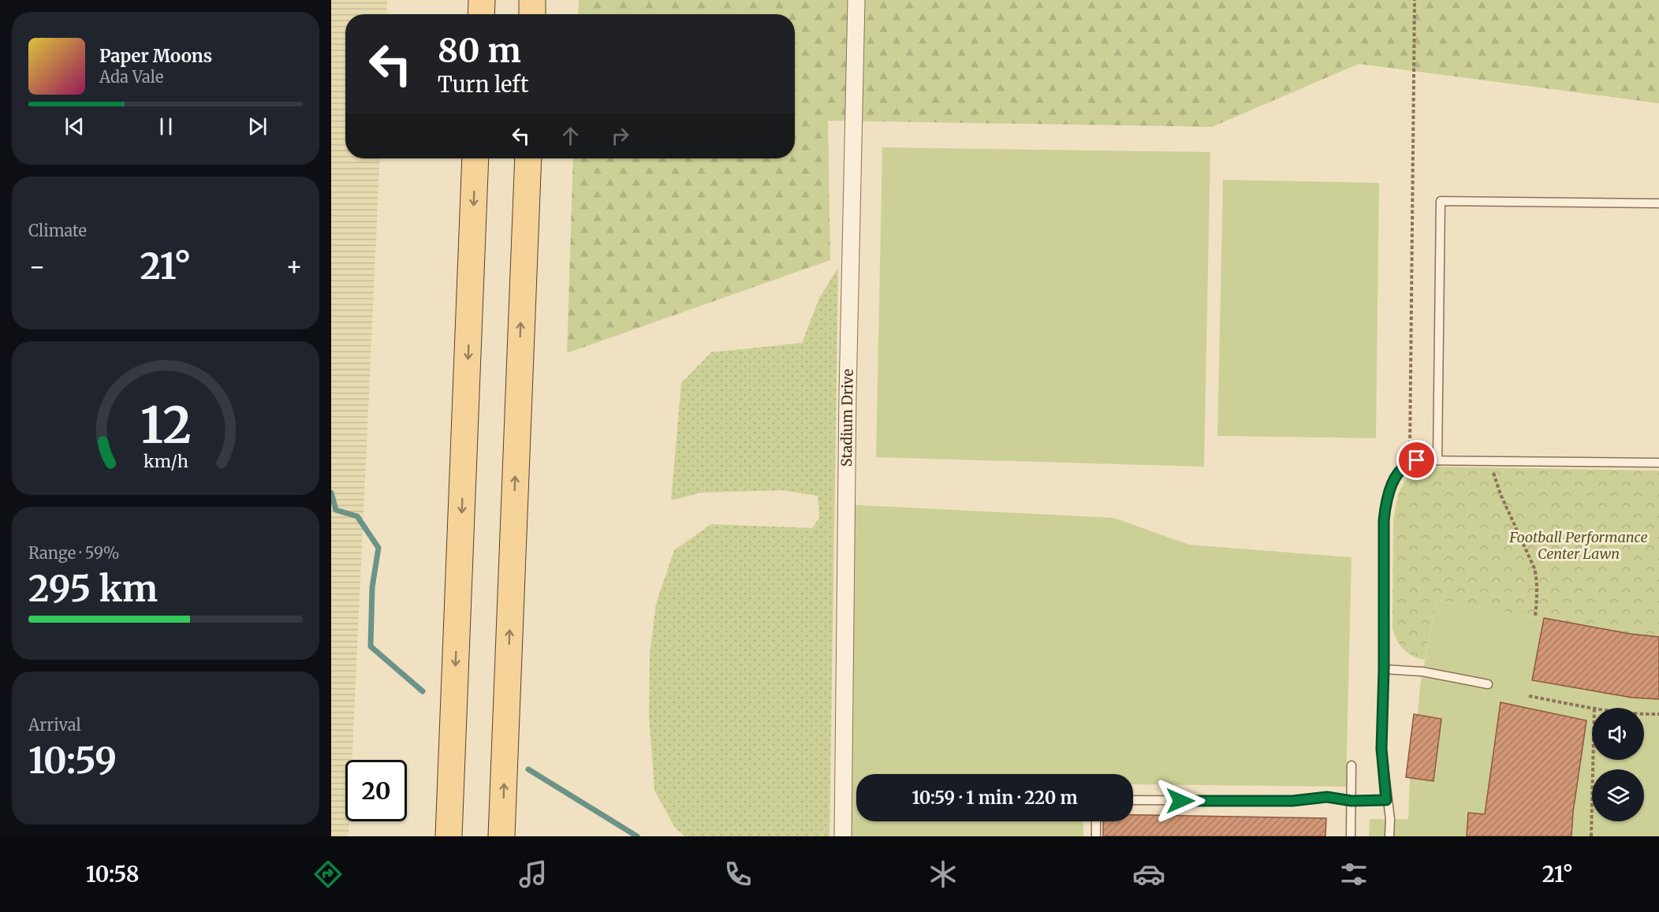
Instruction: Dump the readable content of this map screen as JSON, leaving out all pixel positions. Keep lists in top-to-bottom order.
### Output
{
  "streets": {
    "street": ["Stadium Drive"]
  },
  "parks": ["Football Performance Center Lawn"],
  "page": {
    "turn": ["80 m", "Turn left"],
    "song": ["Paper Moons", "Ada Vale"],
    "tile": [
      "Climate",
      ["Range · 59%", "295 km"],
      ["Arrival", "10:59"]
    ],
    "heat": ["−", "21°", "+"],
    "limit": "20",
    "trip": "10:59 · 1 min · 220 m",
    "tabs": ["10:58", "21°"],
    "gauge": ["12", "km/h"]
  }
}
